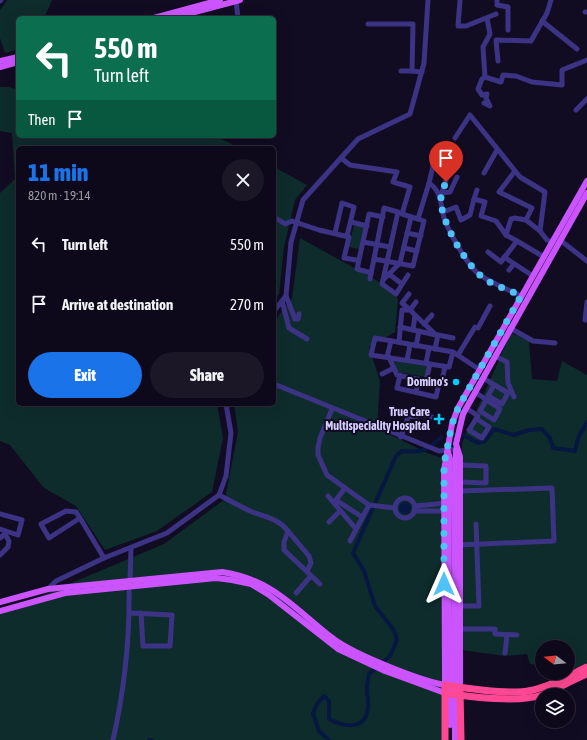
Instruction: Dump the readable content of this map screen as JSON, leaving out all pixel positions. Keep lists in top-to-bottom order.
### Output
{
  "places": {
    "other": ["Domino's"],
    "health": ["True Care Multispeciality Hospital"]
  },
  "north": "left",
  "page": {
    "turn": ["550 m", "Turn left"],
    "then": "Then",
    "heading": ["11 min", "820 m · 19:14"],
    "list": [
      {
        "name": "Turn left",
        "value": "550 m"
      },
      {
        "name": "Arrive at destination",
        "value": "270 m"
      }
    ],
    "buttons": ["Exit", "Share"]
  }
}
